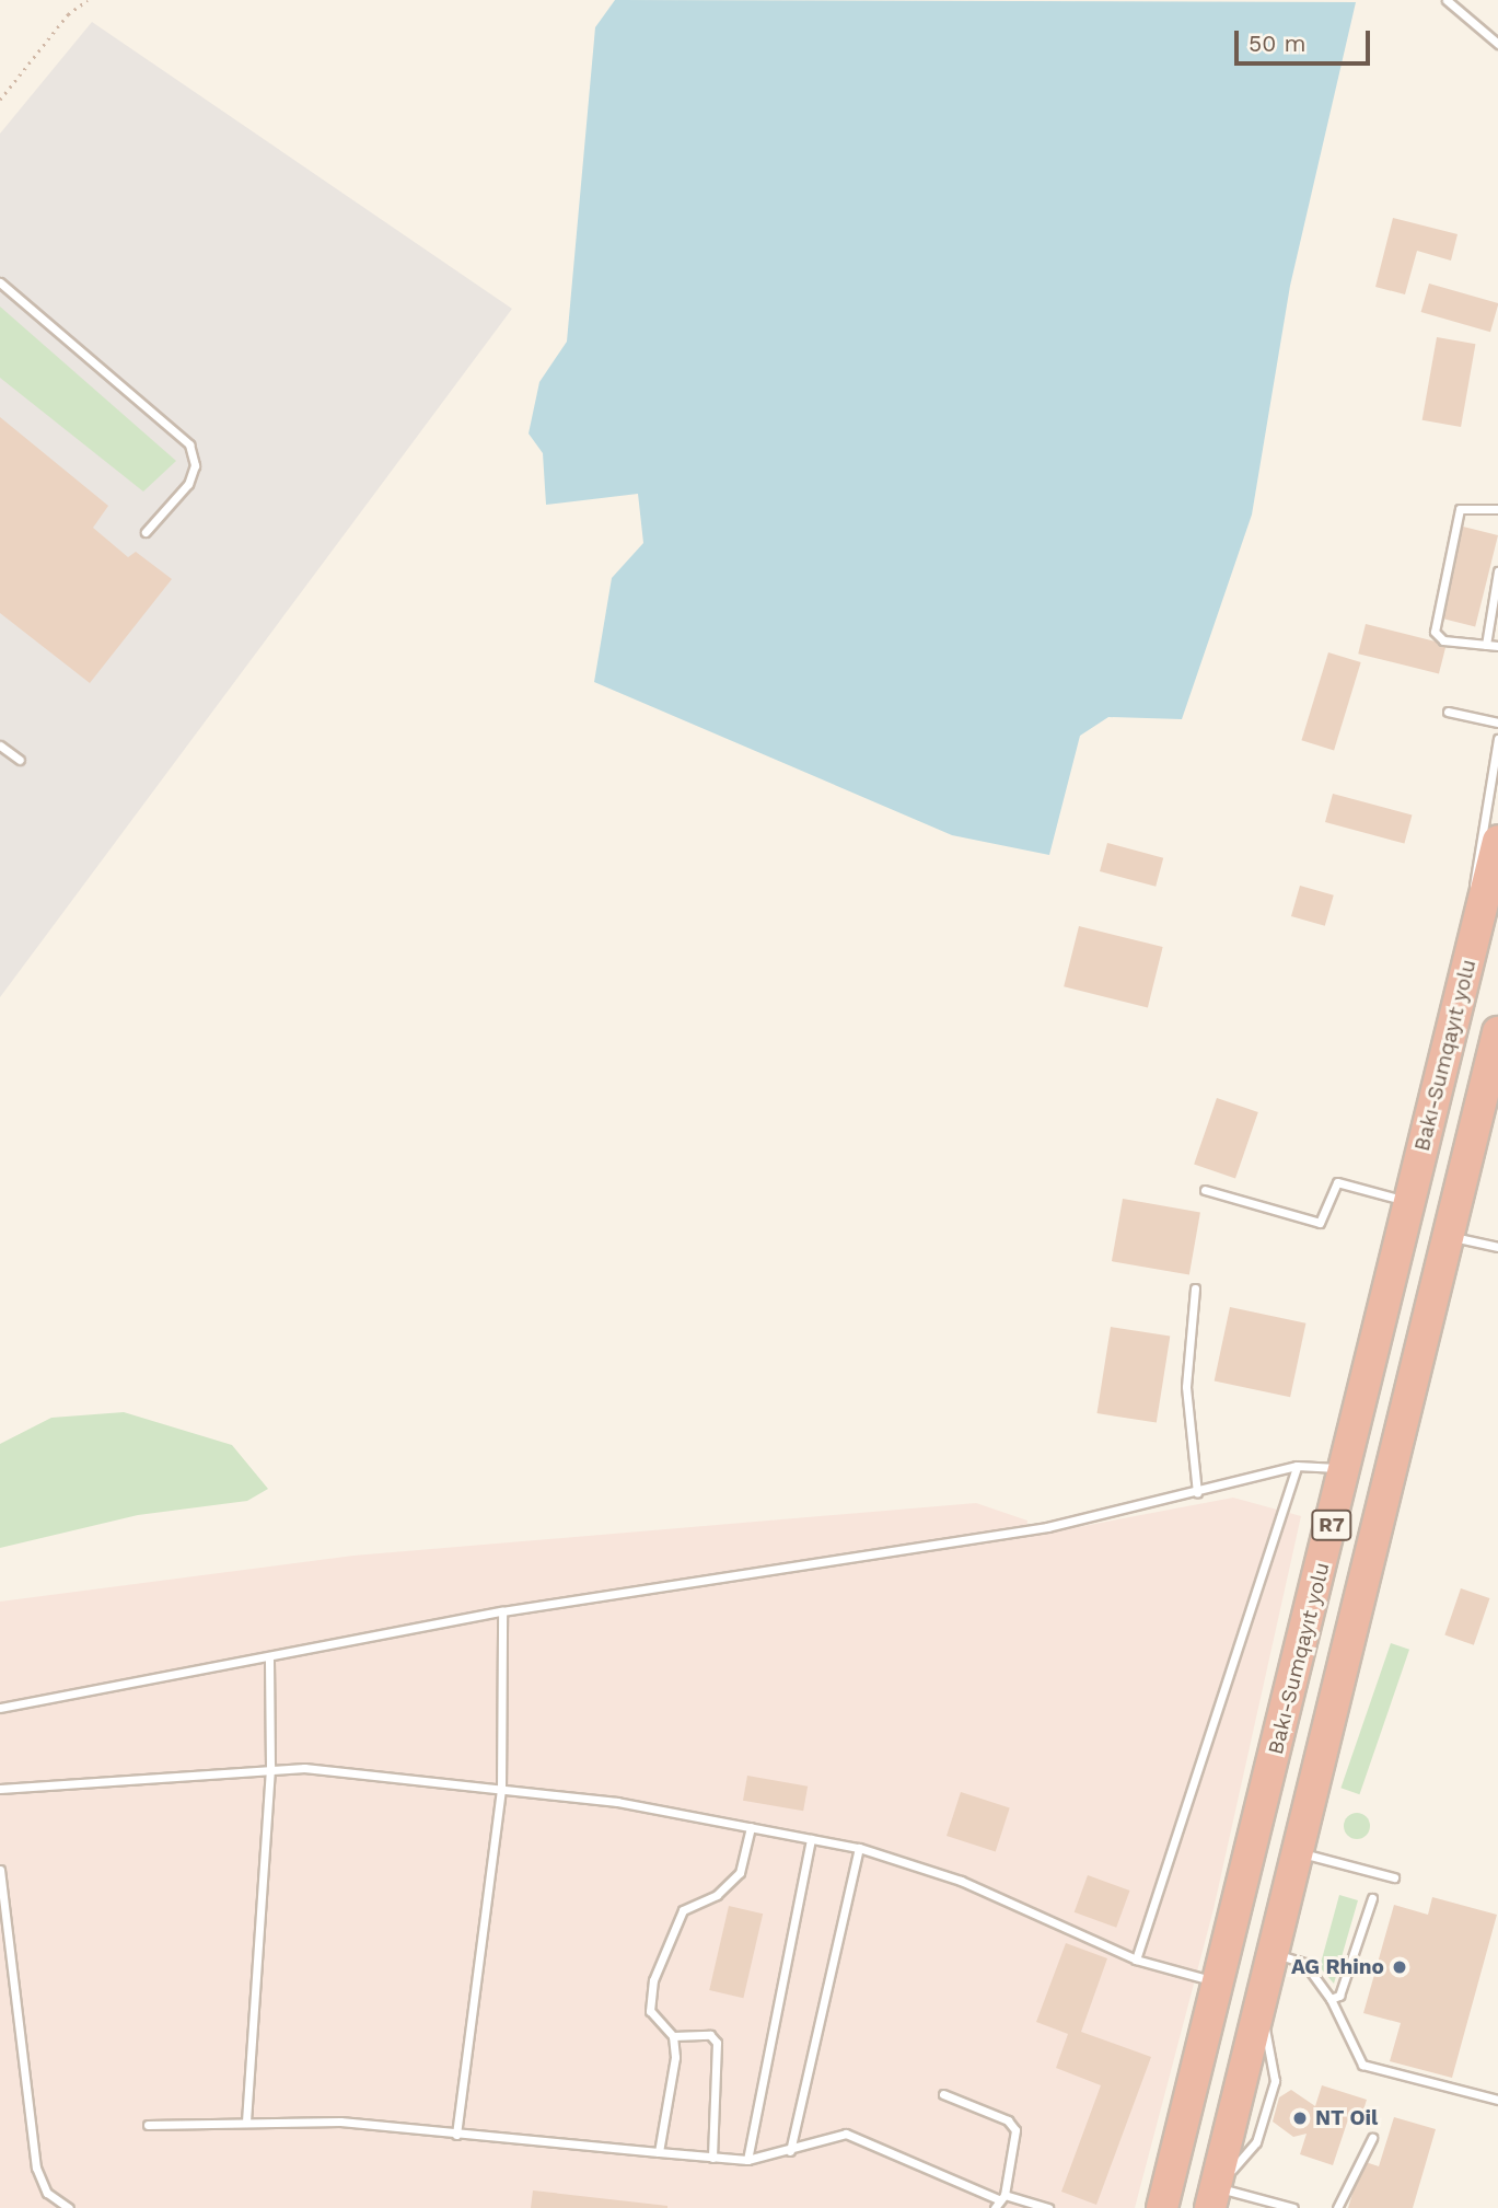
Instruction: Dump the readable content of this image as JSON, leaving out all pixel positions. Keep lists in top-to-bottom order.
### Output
{
  "streets": {
    "highway": ["Bakı-Sumqayıt yolu", "R7"]
  },
  "places": ["AG Rhino", "NT Oil"],
  "scale_bar": "50 m"
}
